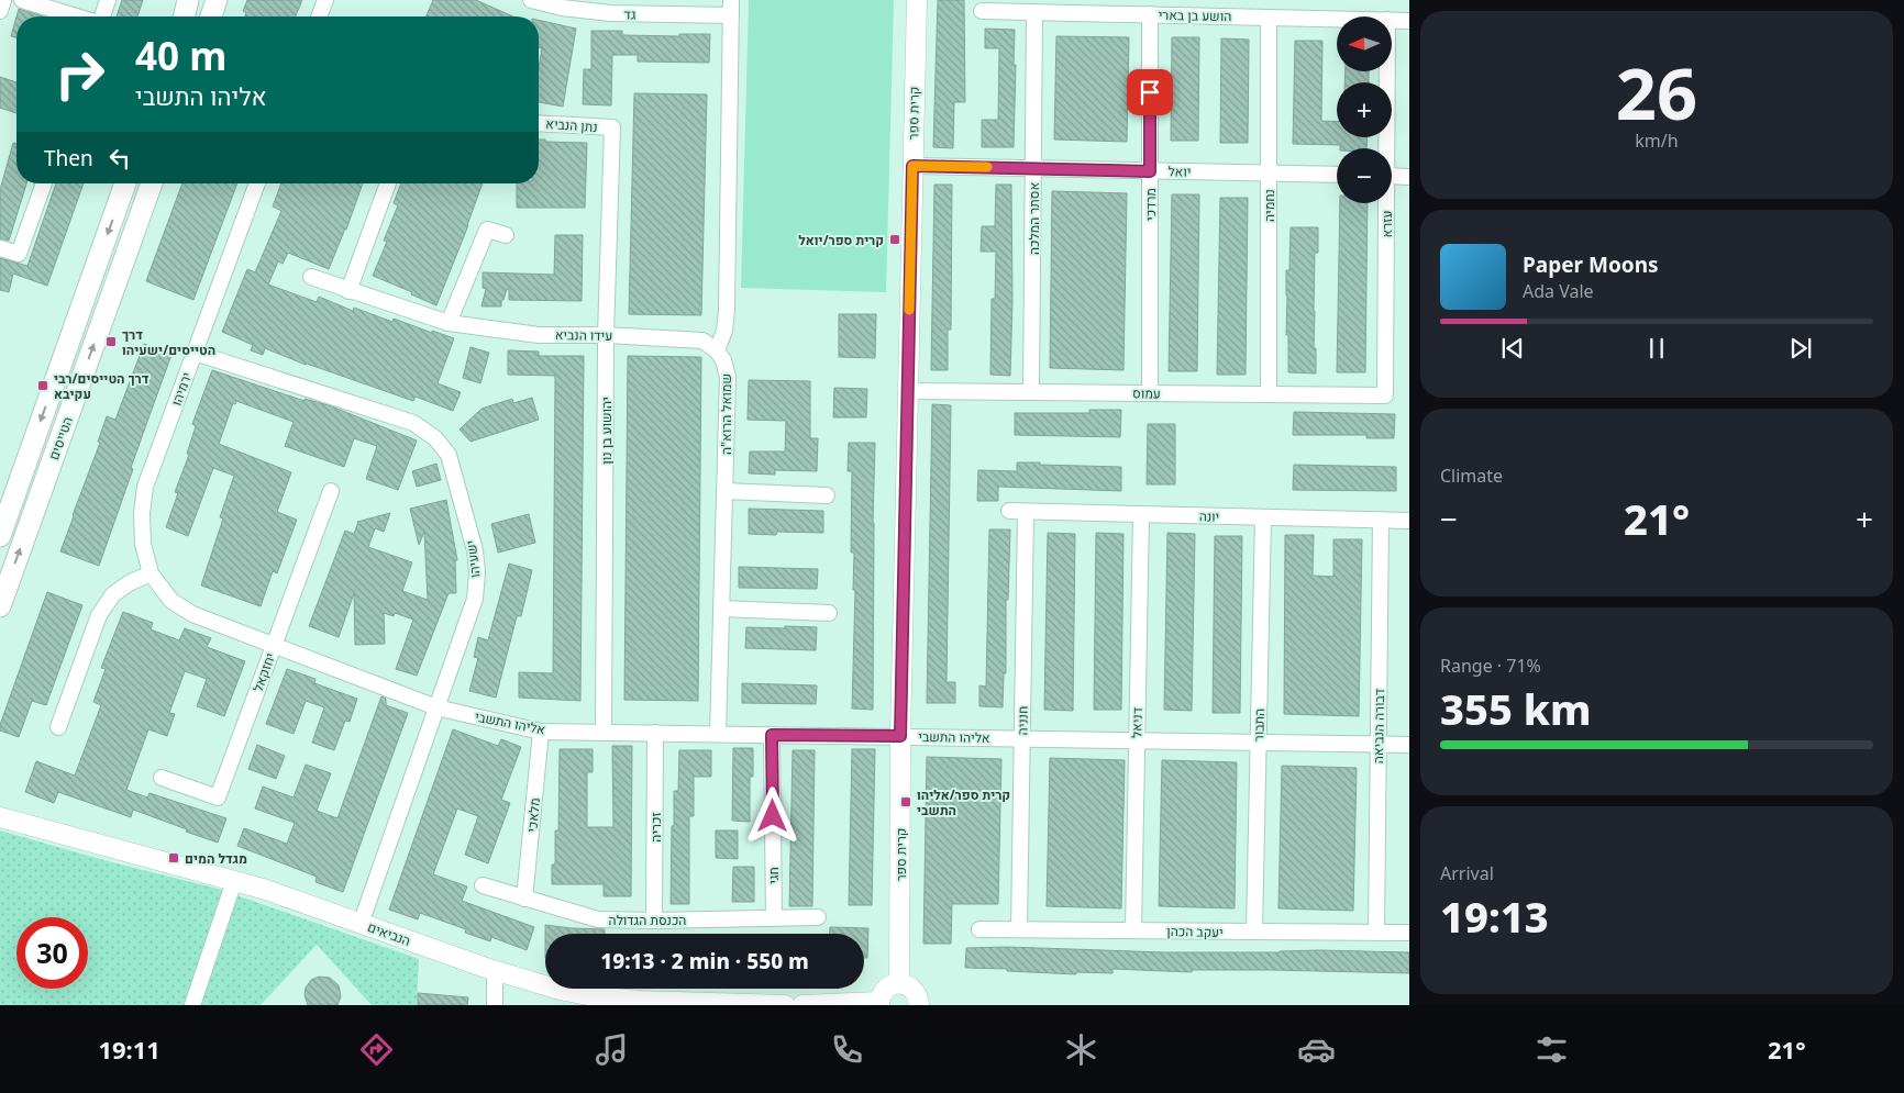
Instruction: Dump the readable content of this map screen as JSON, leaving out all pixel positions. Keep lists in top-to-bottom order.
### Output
{
  "streets": {
    "main road": ["הטייסים"],
    "street": [
      "גד",
      "הושע בן בארי",
      "קרית ספר",
      "נתן הנביא",
      "יואל",
      "מרדכי",
      "נחמיה",
      "אסתר המלכה",
      "עזרא",
      "עידו הנביא",
      "ירמיהו",
      "עמוס",
      "שמואל הרוא\"ה",
      "יהושוע בן נון",
      "יונה",
      "ישעיהו",
      "יחזקאל",
      "חנניה",
      "אליהו התשבי",
      "דניאל",
      "התבור",
      "דבורה הנביאה",
      "מלאכי",
      "זכריה",
      "חגי",
      "הכנסת הגדולה",
      "יעקב הכהן",
      "הנביאים"
    ]
  },
  "crossings": [
    ["הושע בן בארי", "מרדכי"],
    ["הושע בן בארי", "נחמיה"],
    ["הושע בן בארי", "אסתר המלכה"],
    ["קרית ספר", "יואל"],
    ["קרית ספר", "עמוס"],
    ["קרית ספר", "אליהו התשבי"],
    ["נתן הנביא", "יהושוע בן נון"],
    ["יואל", "מרדכי"],
    ["יואל", "נחמיה"],
    ["יואל", "אסתר המלכה"],
    ["מרדכי", "עמוס"],
    ["נחמיה", "עמוס"],
    ["אסתר המלכה", "עמוס"],
    ["עזרא", "עמוס"],
    ["עידו הנביא", "שמואל הרוא\"ה"],
    ["עידו הנביא", "יהושוע בן נון"],
    ["ירמיהו", "ישעיהו"],
    ["ירמיהו", "יחזקאל"],
    ["ירמיהו", "אליהו התשבי"],
    ["שמואל הרוא\"ה", "אליהו התשבי"],
    ["יהושוע בן נון", "אליהו התשבי"],
    ["יונה", "חנניה"],
    ["יונה", "דניאל"],
    ["יונה", "התבור"],
    ["יונה", "דבורה הנביאה"],
    ["ישעיהו", "אליהו התשבי"],
    ["ישעיהו", "הנביאים"],
    ["חנניה", "אליהו התשבי"],
    ["חנניה", "יעקב הכהן"],
    ["אליהו התשבי", "דניאל"],
    ["אליהו התשבי", "התבור"],
    ["אליהו התשבי", "דבורה הנביאה"],
    ["אליהו התשבי", "מלאכי"],
    ["אליהו התשבי", "זכריה"],
    ["אליהו התשבי", "חגי"],
    ["דניאל", "יעקב הכהן"],
    ["התבור", "יעקב הכהן"],
    ["דבורה הנביאה", "יעקב הכהן"],
    ["מלאכי", "הכנסת הגדולה"],
    ["זכריה", "הכנסת הגדולה"],
    ["חגי", "הכנסת הגדולה"]
  ],
  "places": {
    "transit": [
      "קרית ספר/יואל",
      "דרך הטייסים/ישעיהו",
      "דרך הטייסים/רבי עקיבא",
      "קרית ספר/אליהו התשבי",
      "מגדל המים"
    ]
  },
  "north": "left",
  "page": {
    "tile": [
      ["26", "km/h"],
      "Climate",
      ["Range · 71%", "355 km"],
      ["Arrival", "19:13"]
    ],
    "map_buttons": ["+", "−"],
    "turn": ["40 m", "אליהו התשבי"],
    "then": "Then",
    "song": ["Paper Moons", "Ada Vale"],
    "heat": ["−", "21°", "+"],
    "limit": "30",
    "trip": "19:13 · 2 min · 550 m",
    "tabs": ["19:11", "21°"]
  }
}
